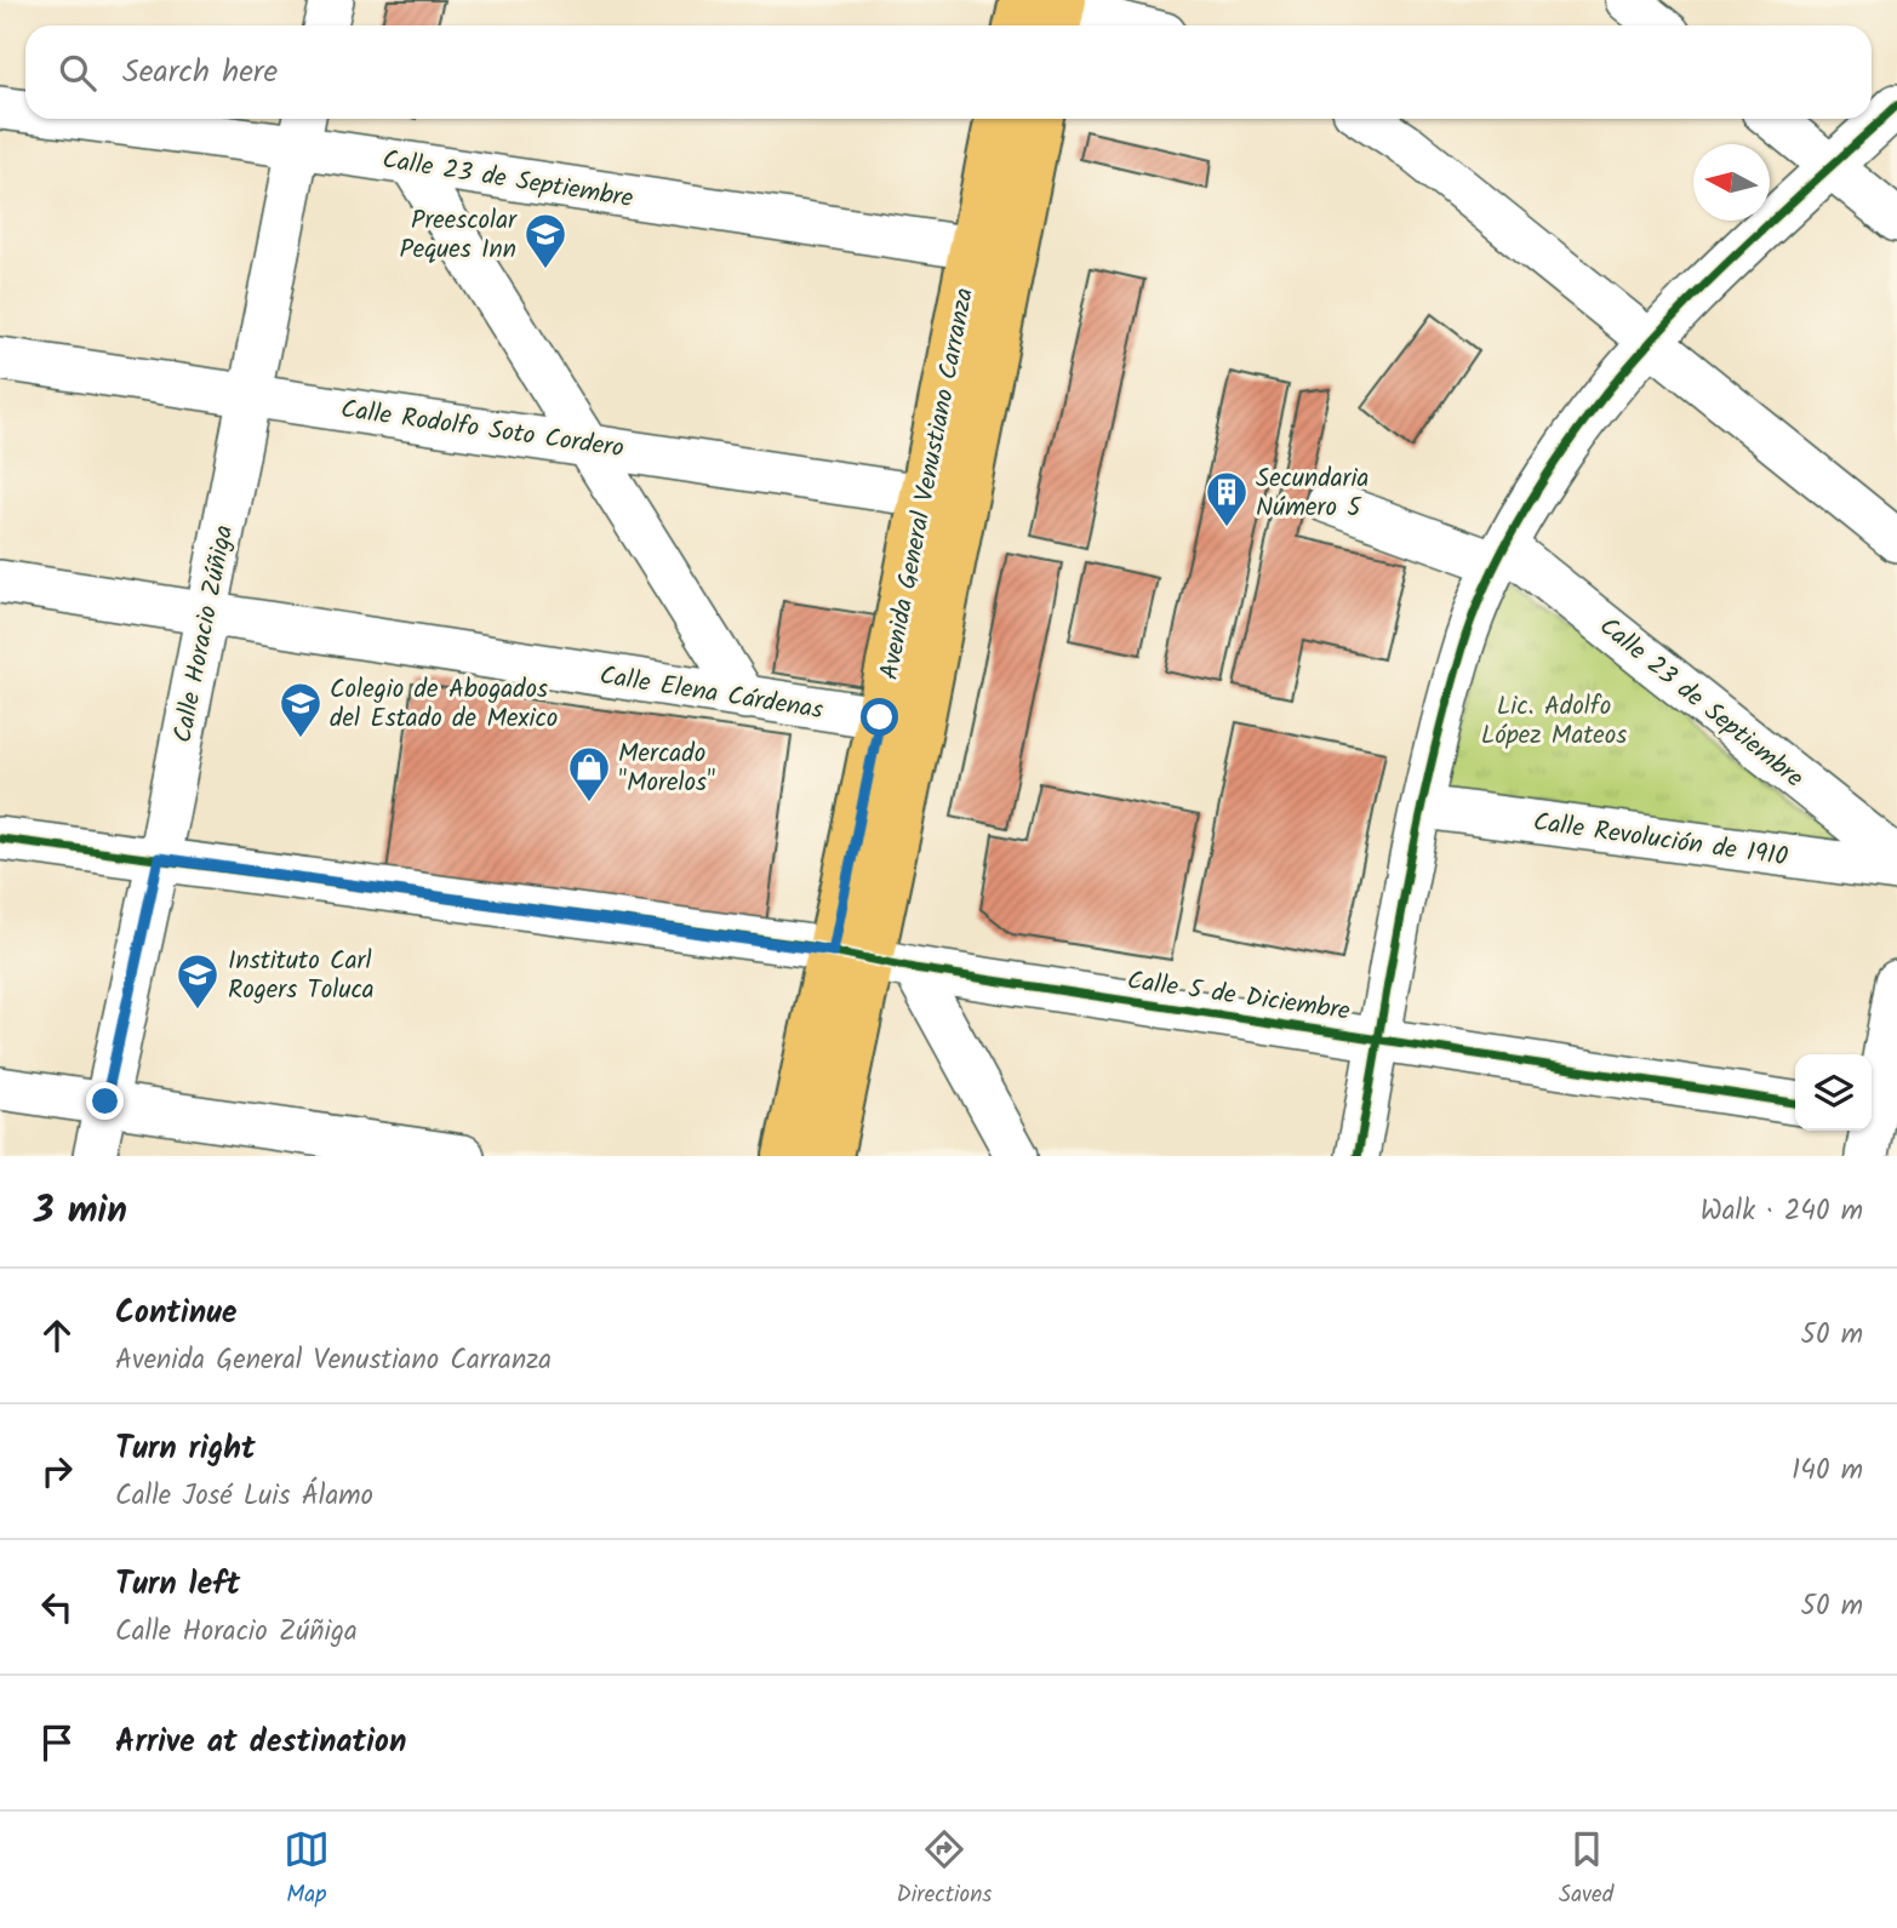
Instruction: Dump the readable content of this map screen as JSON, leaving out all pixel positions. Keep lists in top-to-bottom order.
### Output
{
  "streets": {
    "main road": ["Avenida General Venustiano Carranza"],
    "street": [
      "Calle 23 de Septiembre",
      "Calle Rodolfo Soto Cordero",
      "Calle Horacio Zúñiga",
      "Calle Elena Cárdenas",
      "Calle Revolución de 1910",
      "Calle 5 de Diciembre"
    ]
  },
  "crossings": [
    ["Calle 23 de Septiembre", "Avenida General Venustiano Carranza"],
    ["Calle 23 de Septiembre", "Calle Horacio Zúñiga"],
    ["Calle Rodolfo Soto Cordero", "Avenida General Venustiano Carranza"],
    ["Calle Rodolfo Soto Cordero", "Calle Horacio Zúñiga"],
    ["Avenida General Venustiano Carranza", "Calle Elena Cárdenas"],
    ["Avenida General Venustiano Carranza", "Calle 5 de Diciembre"],
    ["Calle Horacio Zúñiga", "Calle Elena Cárdenas"],
    ["Calle Horacio Zúñiga", "Calle 5 de Diciembre"]
  ],
  "parks": ["Lic. Adolfo López Mateos"],
  "places": {
    "school or university": ["Preescolar Peques Inn", "Colegio de Abogados del Estado de Mexico", "Instituto Carl Rogers Toluca"],
    "building": ["Secundaria Número 5"],
    "shop": ["Mercado \"Morelos\""]
  },
  "north": "left",
  "page": {
    "search": "Search here",
    "heading": ["3 min", "Walk · 240 m"],
    "list": [
      ["Continue", "Avenida General Venustiano Carranza", "50 m"],
      ["Turn right", "Calle José Luis Álamo", "140 m"],
      ["Turn left", "Calle Horacio Zúñiga", "50 m"],
      "Arrive at destination"
    ],
    "nav": ["Map", "Directions", "Saved"]
  }
}
